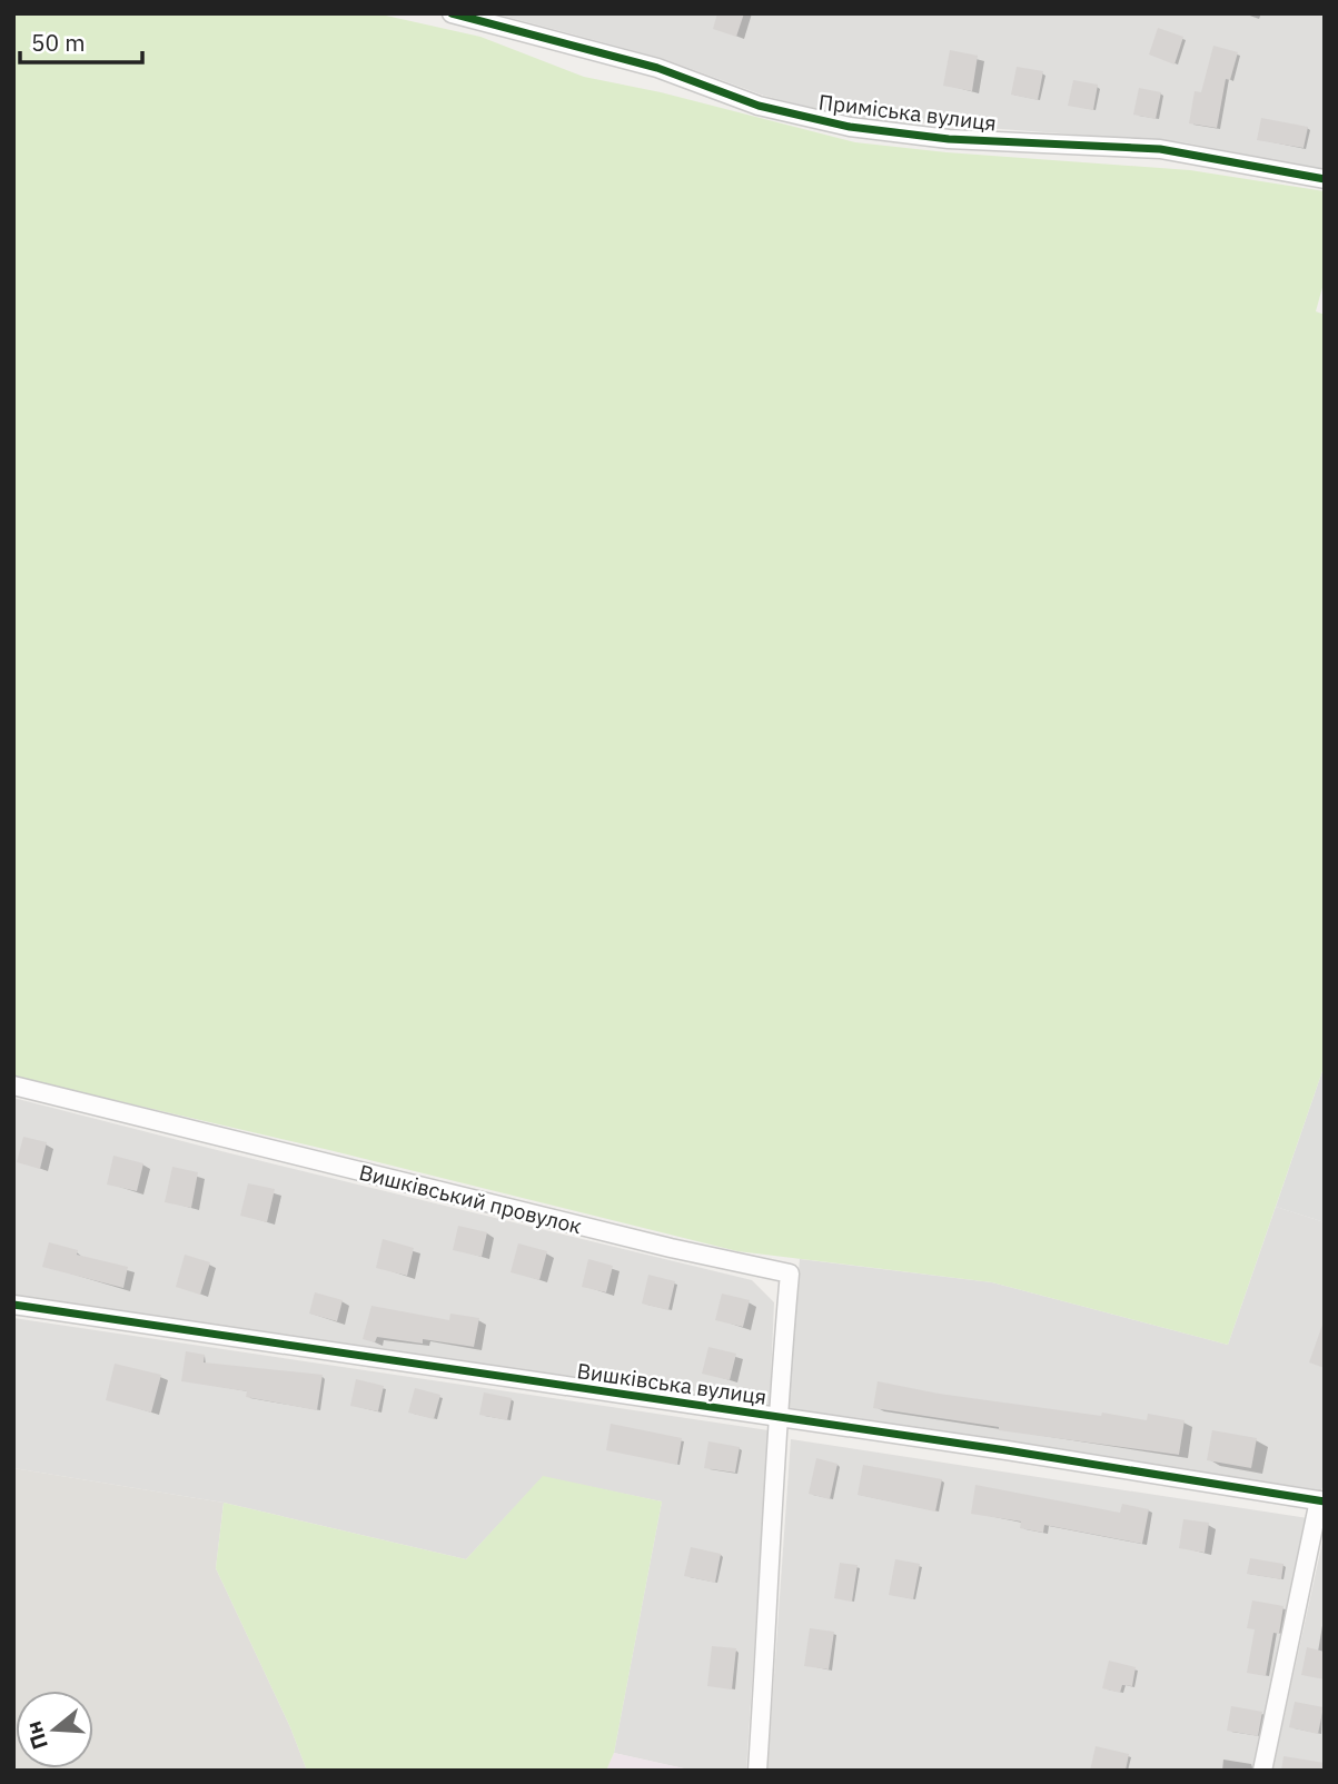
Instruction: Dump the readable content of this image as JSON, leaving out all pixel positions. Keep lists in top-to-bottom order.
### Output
{
  "streets": {
    "street": ["Приміська вулиця", "Вишківський провулок", "Вишківська вулиця"]
  },
  "crossings": [
    ["Вишківський провулок", "Вишківська вулиця"]
  ],
  "scale_bar": "50 m",
  "north": "left"
}
